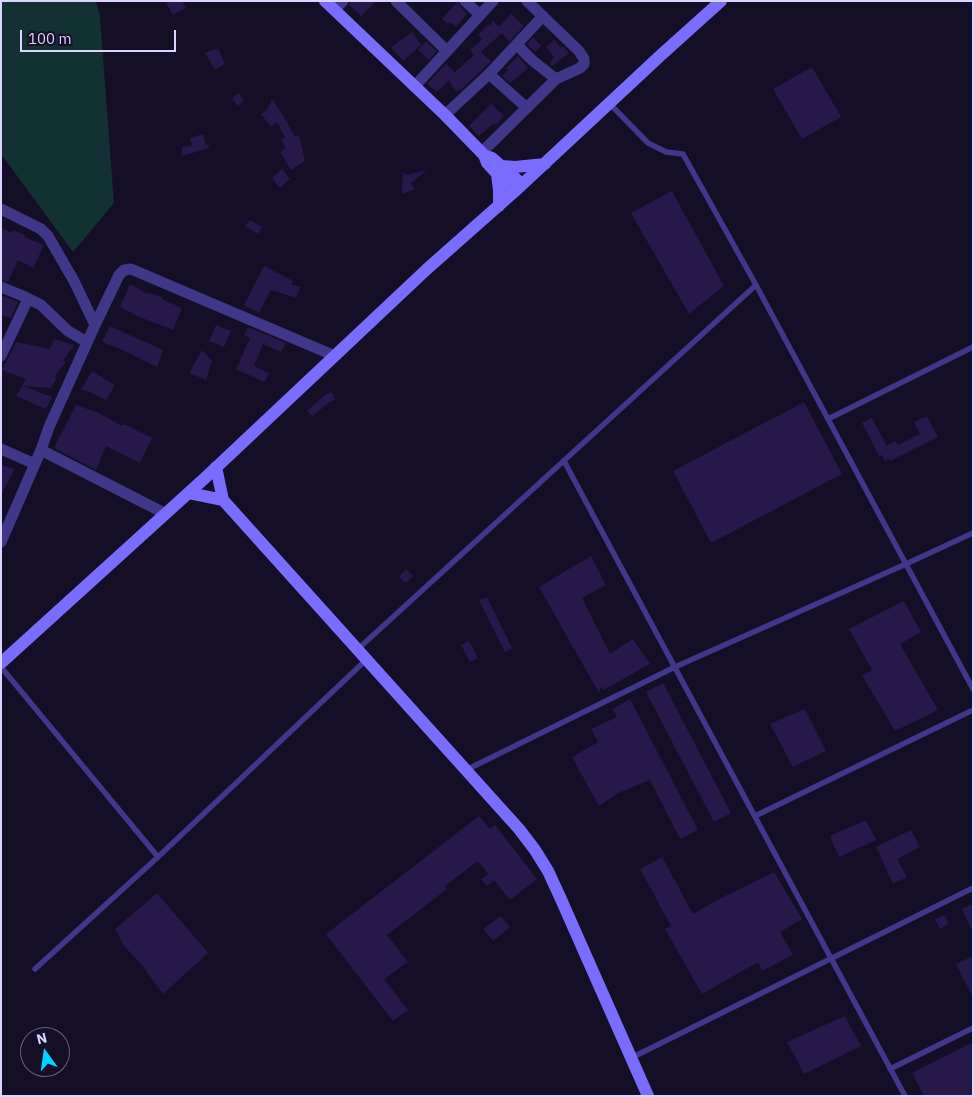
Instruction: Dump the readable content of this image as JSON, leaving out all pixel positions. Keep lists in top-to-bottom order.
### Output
{
  "scale_bar": "100 m",
  "north": "top"
}
